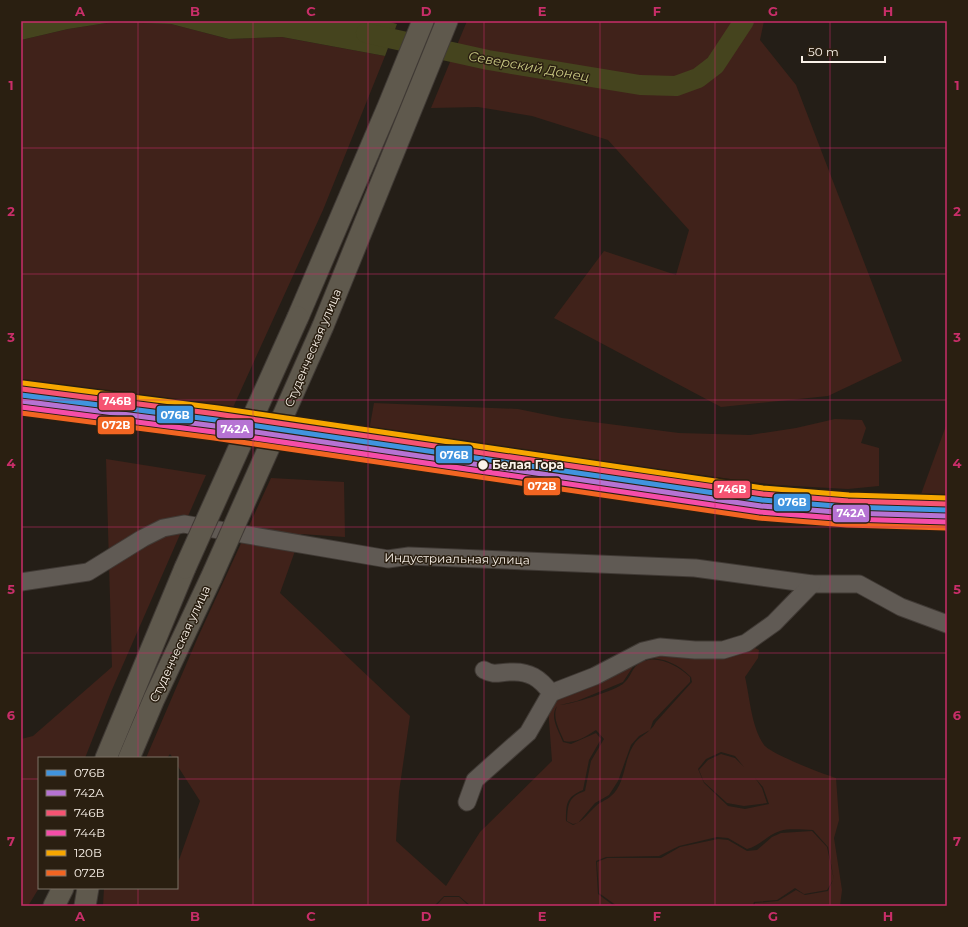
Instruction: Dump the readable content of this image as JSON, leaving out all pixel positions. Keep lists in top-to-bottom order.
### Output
{
  "streets": {
    "main road": ["Студенческая улица"],
    "street": ["Индустриальная улица"]
  },
  "water": ["Северский Донец"],
  "places": ["Белая Гора"],
  "lines": [
    "transit line 120В",
    "transit line 746В",
    "transit line 076В",
    "transit line 742А",
    "transit line 744В",
    "transit line 072В"
  ],
  "legend": [
    "076В",
    "742А",
    "746В",
    "744В",
    "120В",
    "072В"
  ],
  "scale_bar": "50 m",
  "grid": {
    "columns": [
      "A",
      "B",
      "C",
      "D",
      "E",
      "F",
      "G",
      "H"
    ],
    "rows": [
      "1",
      "2",
      "3",
      "4",
      "5",
      "6",
      "7"
    ]
  }
}
